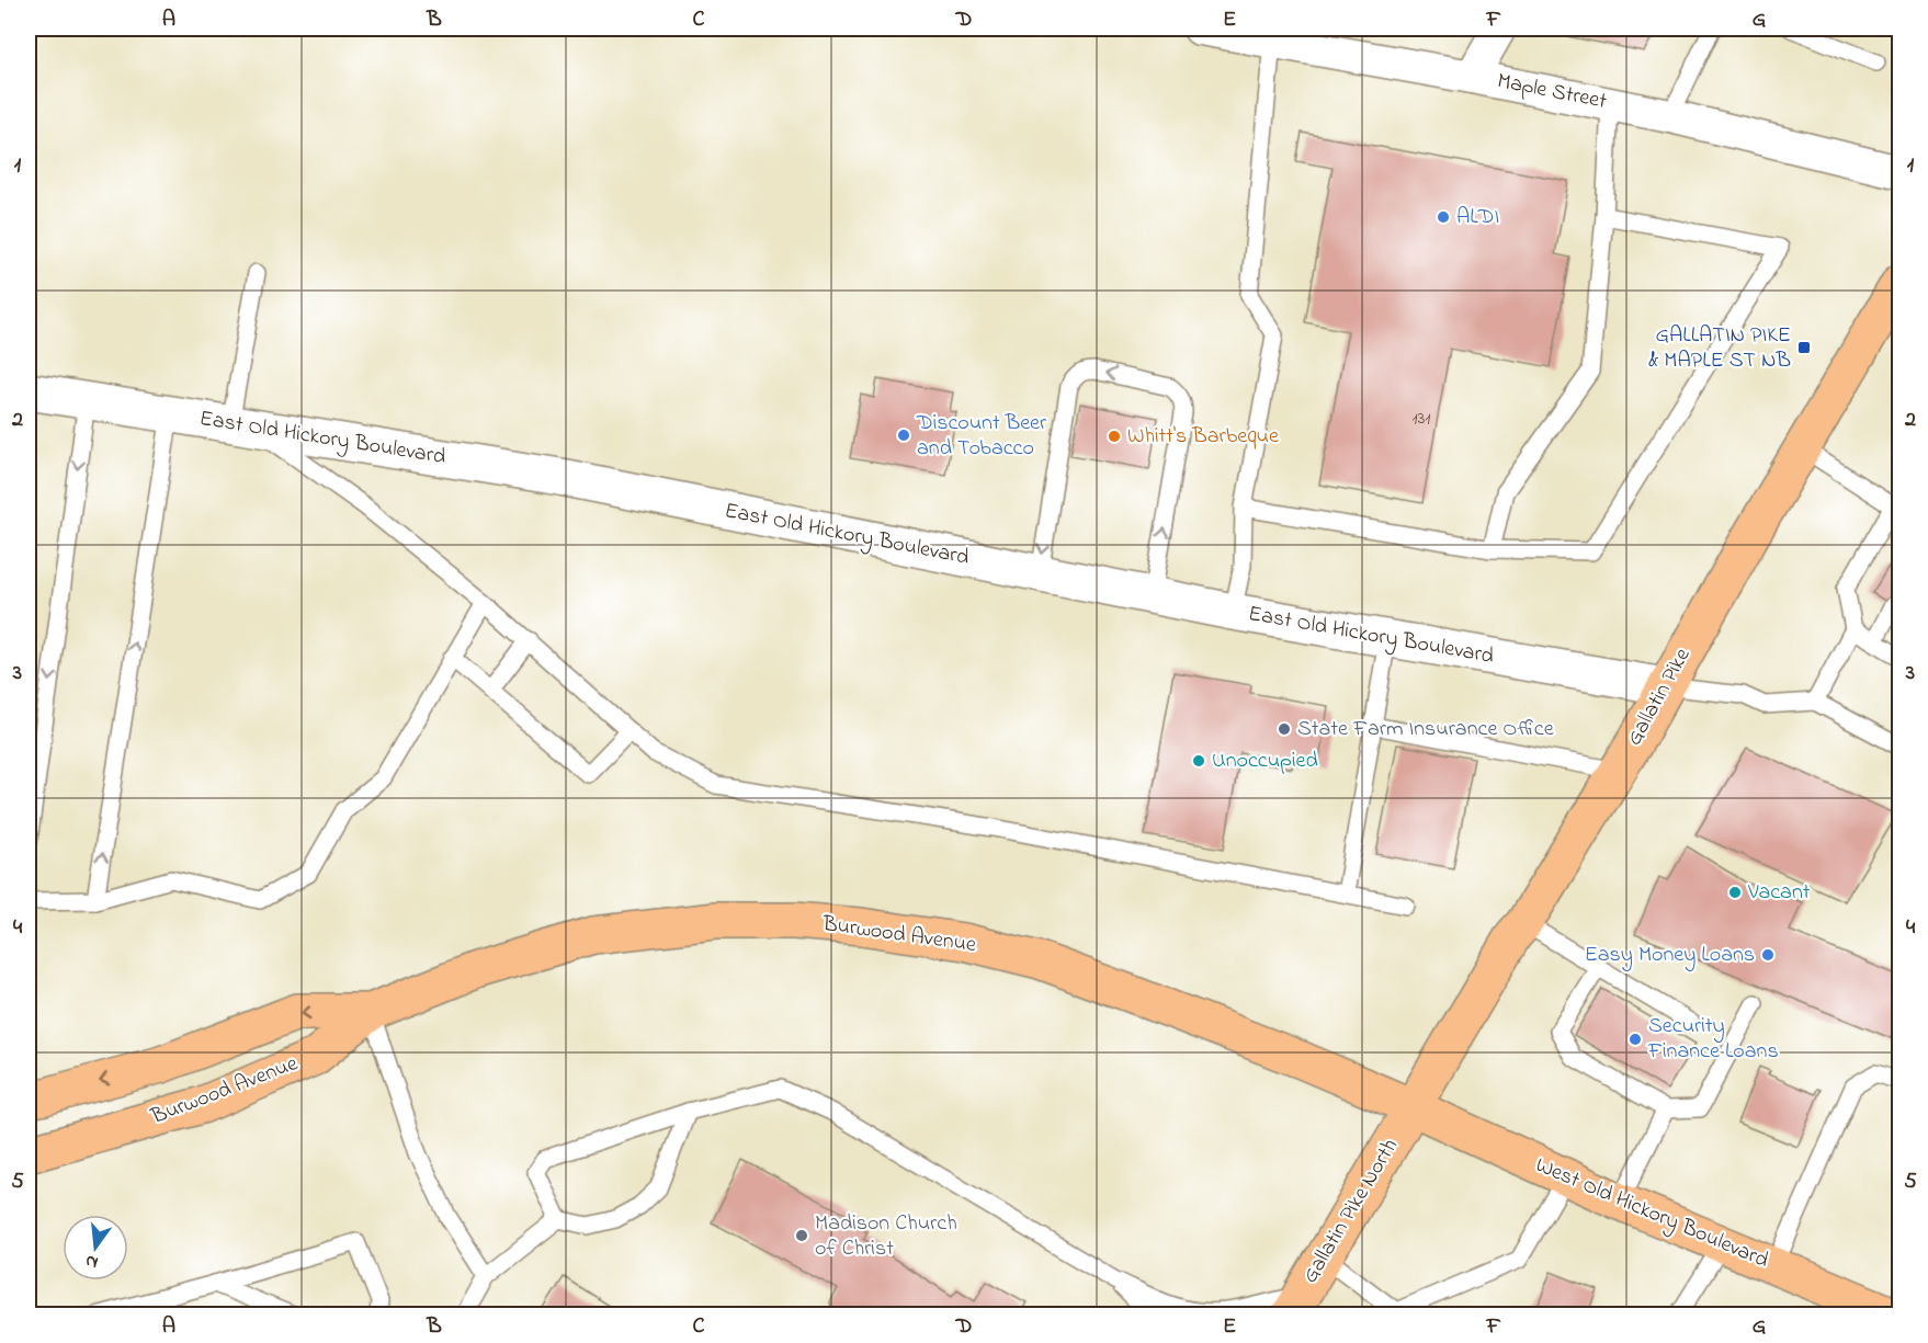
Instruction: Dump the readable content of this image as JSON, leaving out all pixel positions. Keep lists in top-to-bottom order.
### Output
{
  "streets": {
    "main road": [
      "Gallatin Pike",
      "Burwood Avenue",
      "Gallatin Pike North",
      "West Old Hickory Boulevard"
    ],
    "street": ["Maple Street", "East Old Hickory Boulevard"]
  },
  "crossings": [
    ["East Old Hickory Boulevard", "Gallatin Pike"],
    ["Gallatin Pike", "Burwood Avenue"],
    ["Gallatin Pike", "Gallatin Pike North"],
    ["Gallatin Pike", "West Old Hickory Boulevard"],
    ["Burwood Avenue", "Gallatin Pike North"],
    ["Burwood Avenue", "West Old Hickory Boulevard"],
    ["Gallatin Pike North", "West Old Hickory Boulevard"]
  ],
  "places": {
    "other": [
      "ALDI",
      "Discount Beer and Tobacco",
      "Whitt's Barbeque",
      "State Farm Insurance Office",
      "Unoccupied",
      "Vacant",
      "Easy Money Loans",
      "Security Finance Loans",
      "Madison Church of Christ"
    ],
    "transit": ["GALLATIN PIKE & MAPLE ST NB"]
  },
  "house_numbers": ["131"],
  "north": "bottom",
  "grid": {
    "columns": [
      "A",
      "B",
      "C",
      "D",
      "E",
      "F",
      "G"
    ],
    "rows": [
      "1",
      "2",
      "3",
      "4",
      "5"
    ]
  }
}
